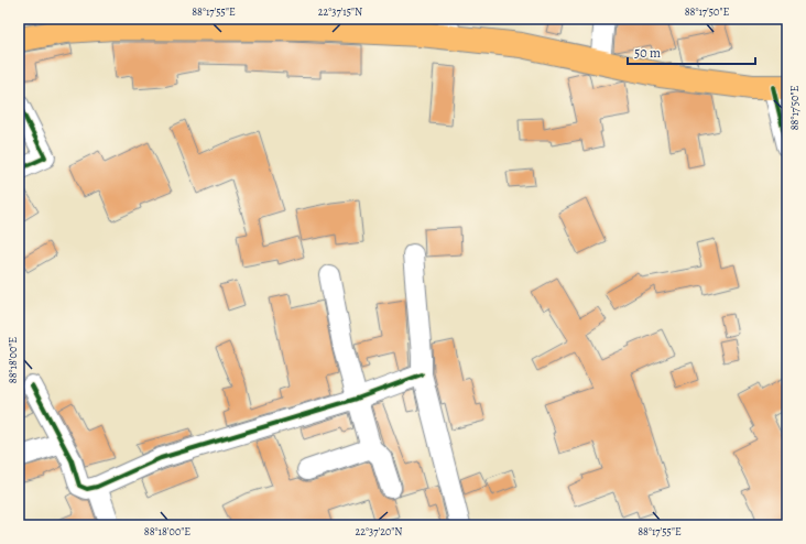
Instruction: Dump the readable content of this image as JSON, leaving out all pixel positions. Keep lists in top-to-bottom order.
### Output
{
  "scale_bar": "50 m",
  "coordinates": [
    "88°17'55\"E",
    "22°37'15\"N",
    "88°17'50\"E",
    "88°18'00\"E",
    "22°37'20\"N"
  ]
}
